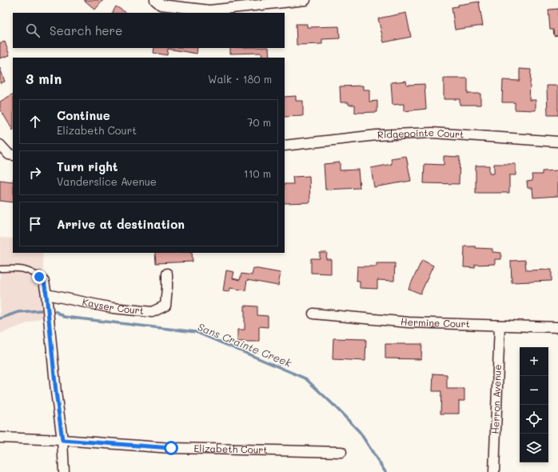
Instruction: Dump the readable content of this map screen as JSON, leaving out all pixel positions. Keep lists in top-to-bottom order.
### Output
{
  "streets": {
    "street": [
      "Ridgepointe Court",
      "Kayser Court",
      "Hermine Court",
      "Herron Avenue",
      "Elizabeth Court"
    ]
  },
  "crossings": [
    ["Hermine Court", "Herron Avenue"]
  ],
  "water": ["Sans Crainte Creek"],
  "page": {
    "search": "Search here",
    "heading": ["3 min", "Walk · 180 m"],
    "list": [
      ["Continue", "Elizabeth Court", "70 m"],
      ["Turn right", "Vanderslice Avenue", "110 m"],
      "Arrive at destination"
    ],
    "map_buttons": ["+", "−"]
  }
}
